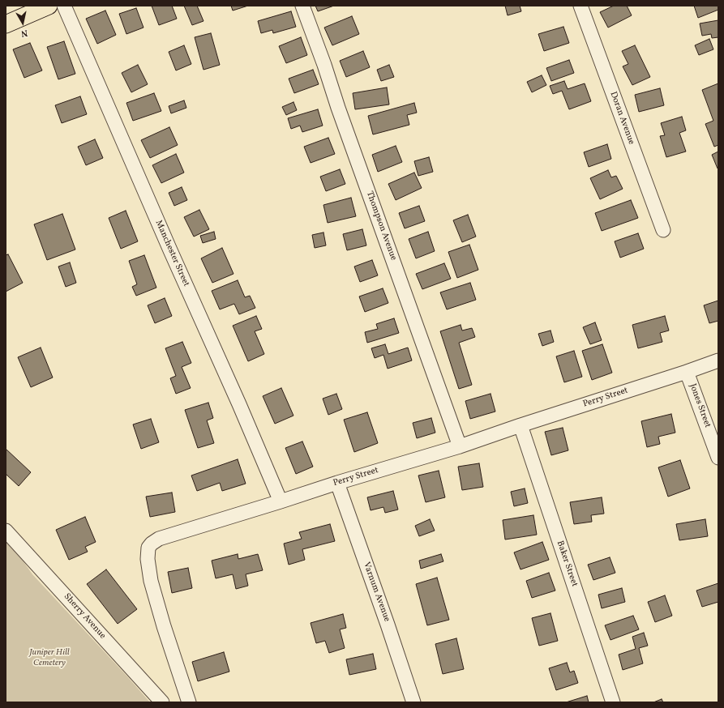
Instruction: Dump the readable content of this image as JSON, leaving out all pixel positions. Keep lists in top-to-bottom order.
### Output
{
  "streets": {
    "street": [
      "Doran Avenue",
      "Thompson Avenue",
      "Manchester Street",
      "Perry Street",
      "Jones Street",
      "Baker Street",
      "Varnum Avenue",
      "Sherry Avenue"
    ]
  },
  "crossings": [
    ["Thompson Avenue", "Perry Street"],
    ["Manchester Street", "Perry Street"],
    ["Perry Street", "Jones Street"],
    ["Perry Street", "Baker Street"],
    ["Perry Street", "Varnum Avenue"]
  ],
  "parks": ["Juniper Hill Cemetery"],
  "north": "bottom"
}
